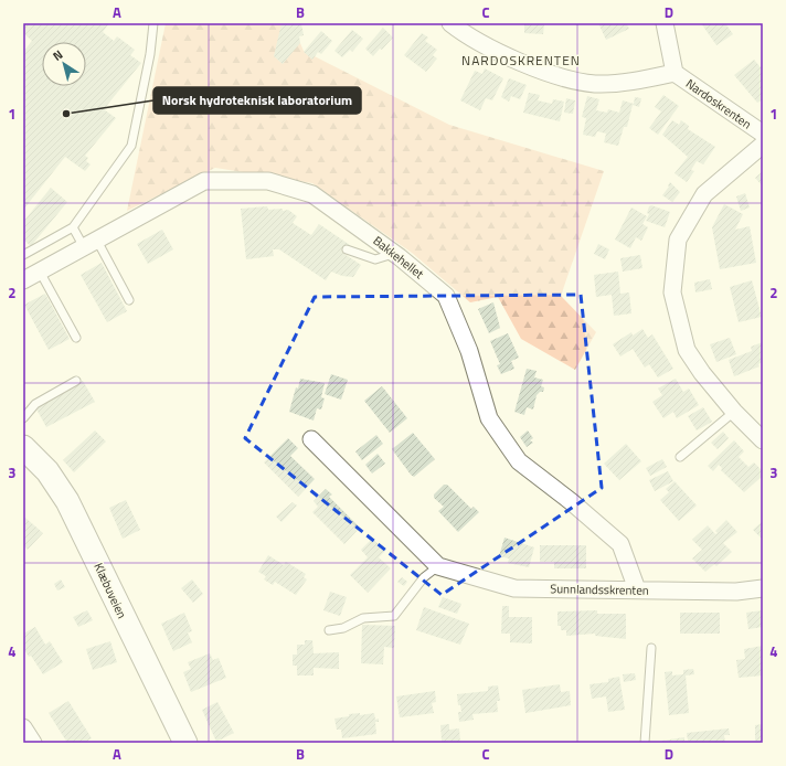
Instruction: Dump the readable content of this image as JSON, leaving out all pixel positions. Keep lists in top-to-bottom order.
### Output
{
  "streets": {
    "street": [
      "Nardoskrenten",
      "Bakkehellet",
      "Sunnlandsskrenten",
      "Klæbuveien"
    ]
  },
  "crossings": [
    ["Bakkehellet", "Sunnlandsskrenten"]
  ],
  "districts": ["NARDOSKRENTEN"],
  "places": ["Norsk hydroteknisk laboratorium"],
  "north": "top left",
  "grid": {
    "columns": [
      "A",
      "B",
      "C",
      "D"
    ],
    "rows": [
      "1",
      "2",
      "3",
      "4"
    ]
  }
}
